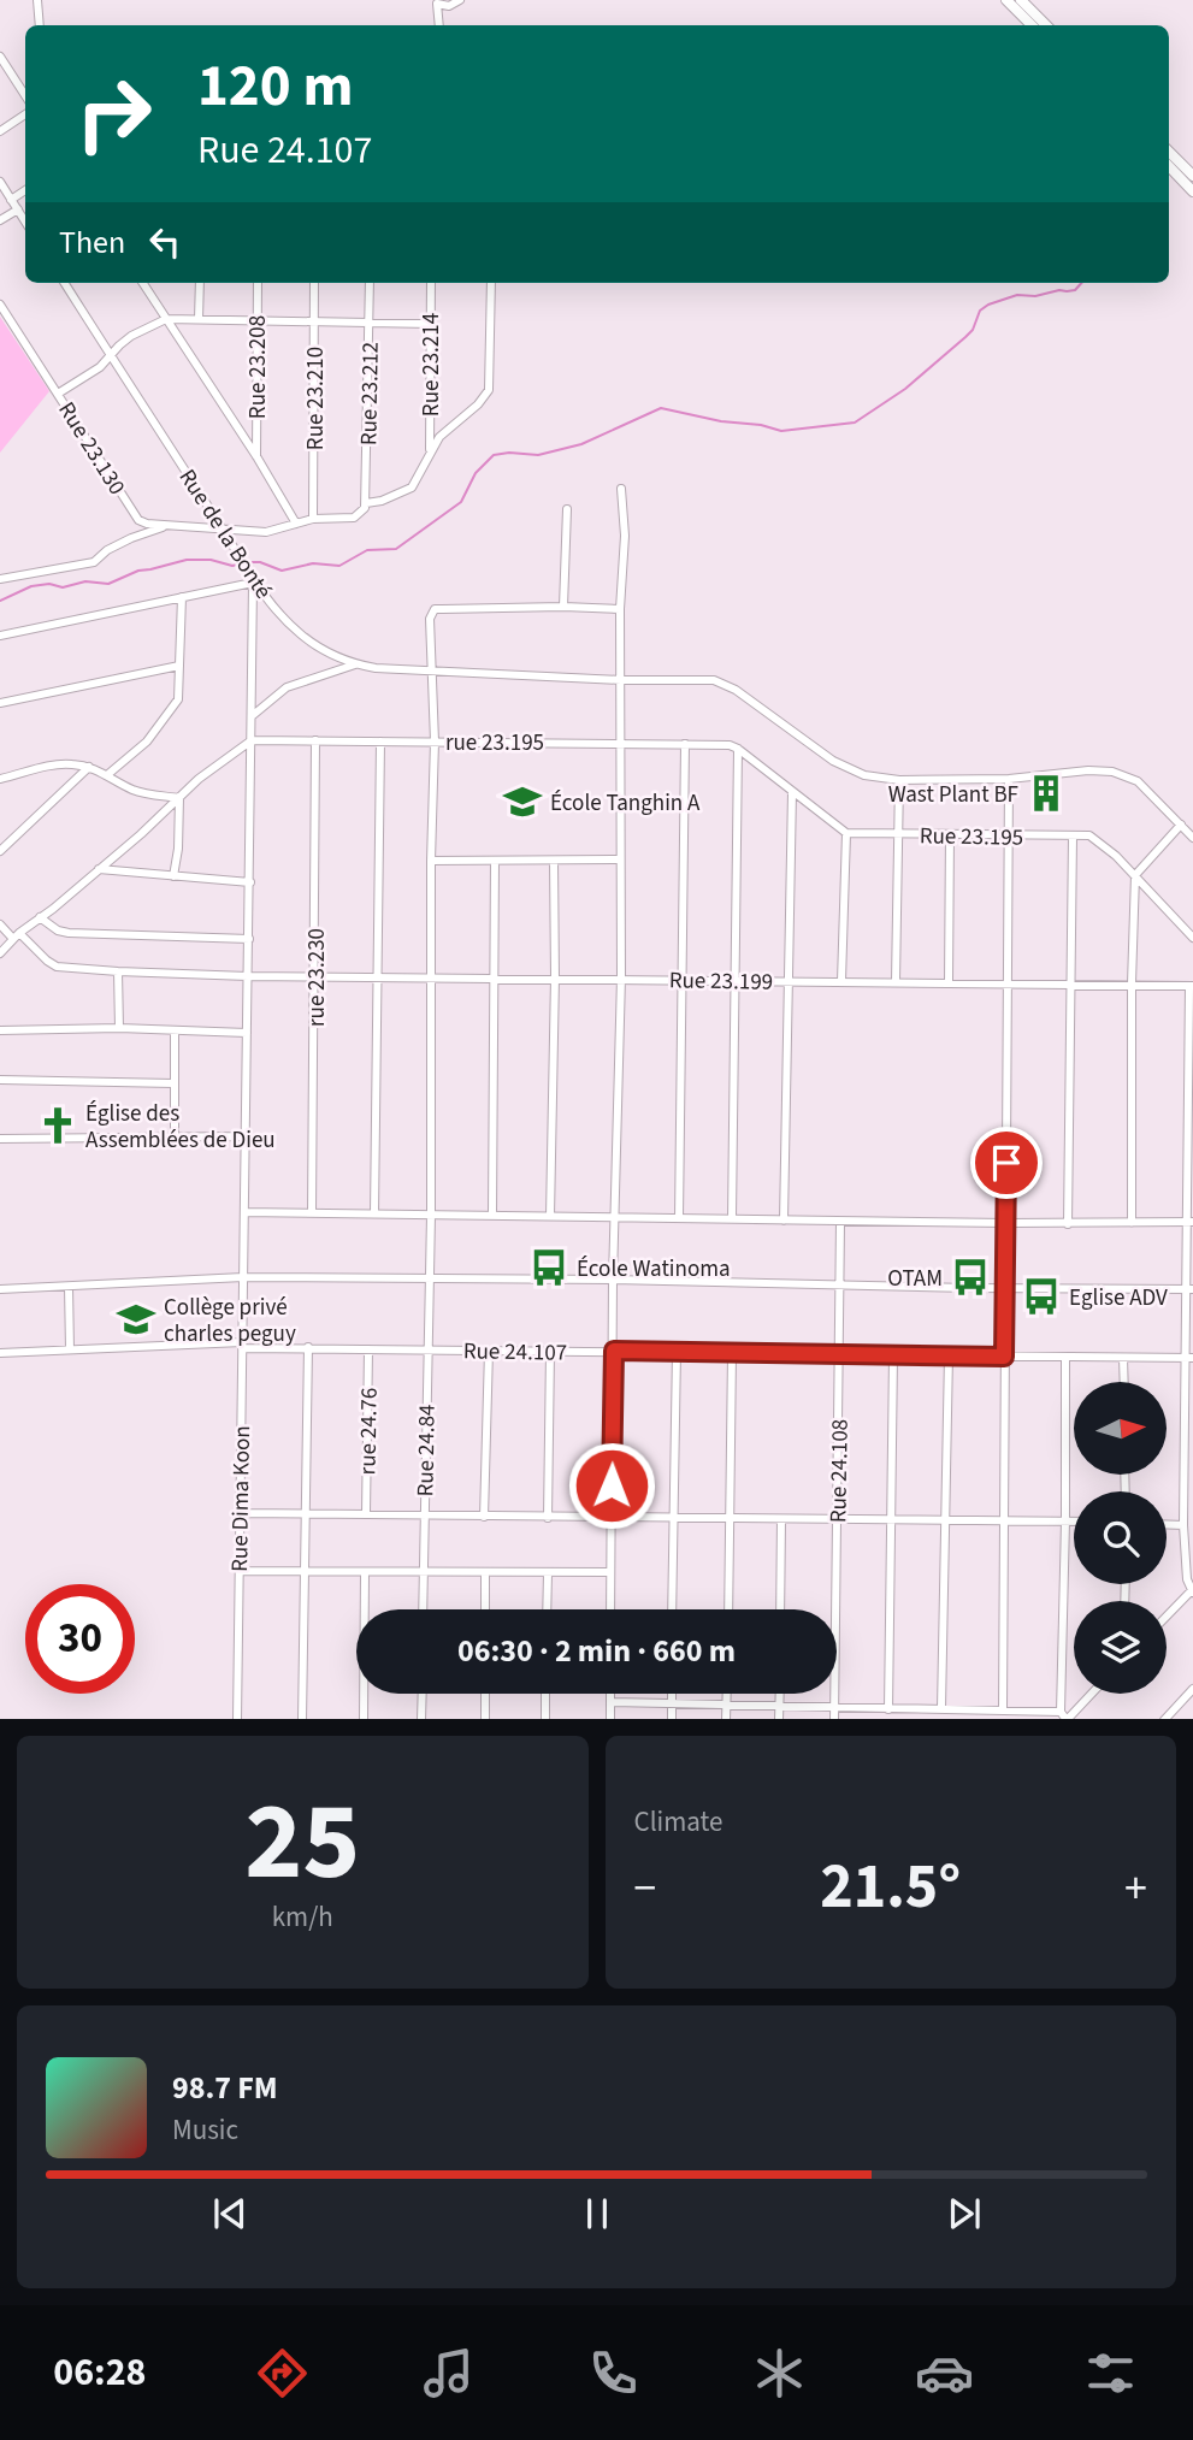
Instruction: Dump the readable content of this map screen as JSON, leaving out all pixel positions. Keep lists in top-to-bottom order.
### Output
{
  "streets": {
    "street": [
      "Rue 23.214",
      "Rue 23.208",
      "Rue 23.212",
      "Rue 23.210",
      "Rue 23.130",
      "Rue de la Bonté",
      "rue 23.195",
      "Rue 23.195",
      "rue 23.230",
      "Rue 23.199",
      "Rue 24.107",
      "rue 24.76",
      "Rue 24.84",
      "Rue 24.108",
      "Rue Dima Koon"
    ]
  },
  "crossings": [
    ["Rue 23.214", "Rue 23.130"],
    ["Rue 23.212", "Rue 23.130"],
    ["Rue 23.210", "Rue 23.130"],
    ["Rue 23.130", "Rue de la Bonté"],
    ["Rue de la Bonté", "Rue 24.84"],
    ["Rue de la Bonté", "Rue Dima Koon"],
    ["rue 23.195", "rue 23.230"],
    ["rue 23.195", "Rue 24.84"],
    ["rue 23.195", "Rue Dima Koon"],
    ["rue 23.230", "Rue 23.199"],
    ["Rue 23.199", "Rue 24.84"],
    ["Rue 23.199", "Rue Dima Koon"],
    ["Rue 24.107", "rue 24.76"],
    ["Rue 24.107", "Rue 24.84"],
    ["Rue 24.107", "Rue 24.108"],
    ["Rue 24.107", "Rue Dima Koon"]
  ],
  "places": {
    "building": ["Wast Plant BF"],
    "school or university": ["École Tanghin A", "Collège privé charles peguy"],
    "church": ["Église des Assemblées de Dieu"],
    "bus stop": ["École Watinoma", "OTAM", "Eglise ADV"]
  },
  "north": "right",
  "page": {
    "turn": ["120 m", "Rue 24.107"],
    "then": "Then",
    "limit": "30",
    "trip": "06:30 · 2 min · 660 m",
    "tile": [
      ["25", "km/h"],
      "Climate"
    ],
    "heat": ["−", "21.5°", "+"],
    "song": ["98.7 FM", "Music"],
    "tabs": "06:28"
  }
}
